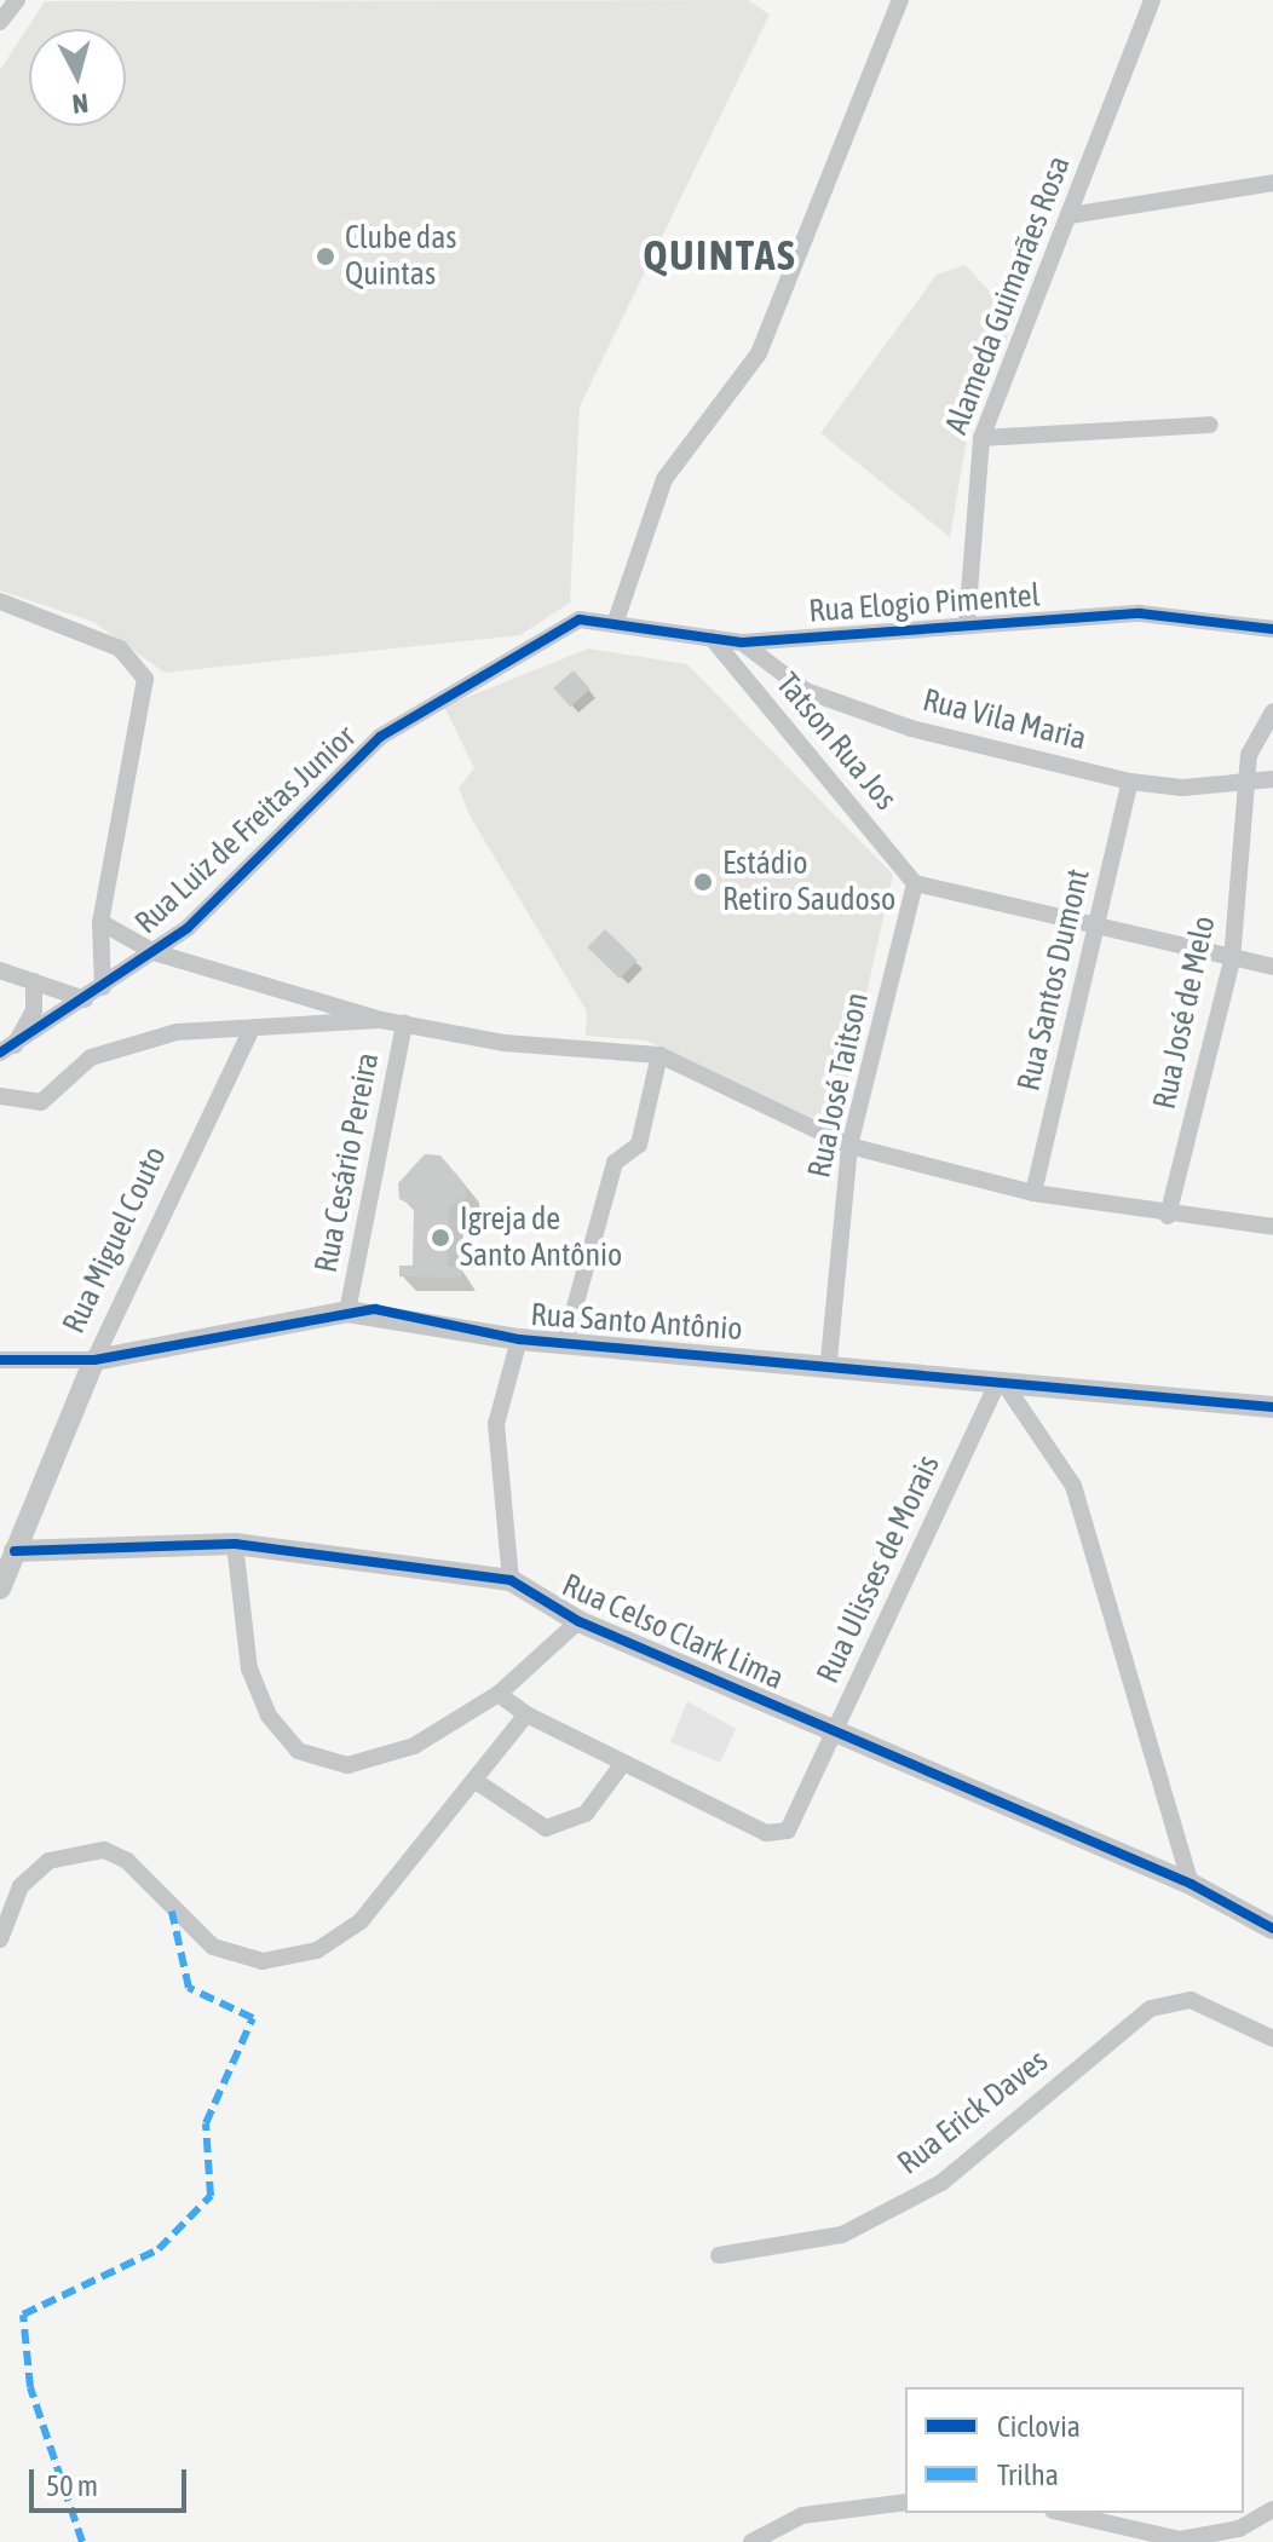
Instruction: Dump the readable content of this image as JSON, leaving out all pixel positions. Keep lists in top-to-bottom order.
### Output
{
  "streets": {
    "street": [
      "Alameda Guimarães Rosa",
      "Rua Elogio Pimentel",
      "Rua Vila Maria",
      "Tatson Rua Jos",
      "Rua Luiz de Freitas Junior",
      "Rua Santos Dumont",
      "Rua José de Melo",
      "Rua José Taitson",
      "Rua Cesário Pereira",
      "Rua Miguel Couto",
      "Rua Santo Antônio",
      "Rua Ulisses de Morais",
      "Rua Celso Clark Lima",
      "Rua Erick Daves"
    ]
  },
  "crossings": [
    ["Alameda Guimarães Rosa", "Rua Elogio Pimentel"],
    ["Rua Elogio Pimentel", "Rua Vila Maria"],
    ["Rua Elogio Pimentel", "Tatson Rua Jos"],
    ["Rua Elogio Pimentel", "Rua Luiz de Freitas Junior"],
    ["Rua Vila Maria", "Rua Santos Dumont"],
    ["Rua Vila Maria", "Rua José de Melo"],
    ["Tatson Rua Jos", "Rua José Taitson"],
    ["Rua José Taitson", "Rua Santo Antônio"],
    ["Rua Cesário Pereira", "Rua Santo Antônio"],
    ["Rua Miguel Couto", "Rua Santo Antônio"],
    ["Rua Miguel Couto", "Rua Celso Clark Lima"],
    ["Rua Santo Antônio", "Rua Ulisses de Morais"],
    ["Rua Ulisses de Morais", "Rua Celso Clark Lima"]
  ],
  "districts": ["QUINTAS"],
  "places": ["Clube das Quintas", "Estádio Retiro Saudoso", "Igreja de Santo Antônio"],
  "legend": ["Ciclovia", "Trilha"],
  "scale_bar": "50 m",
  "north": "bottom"
}
